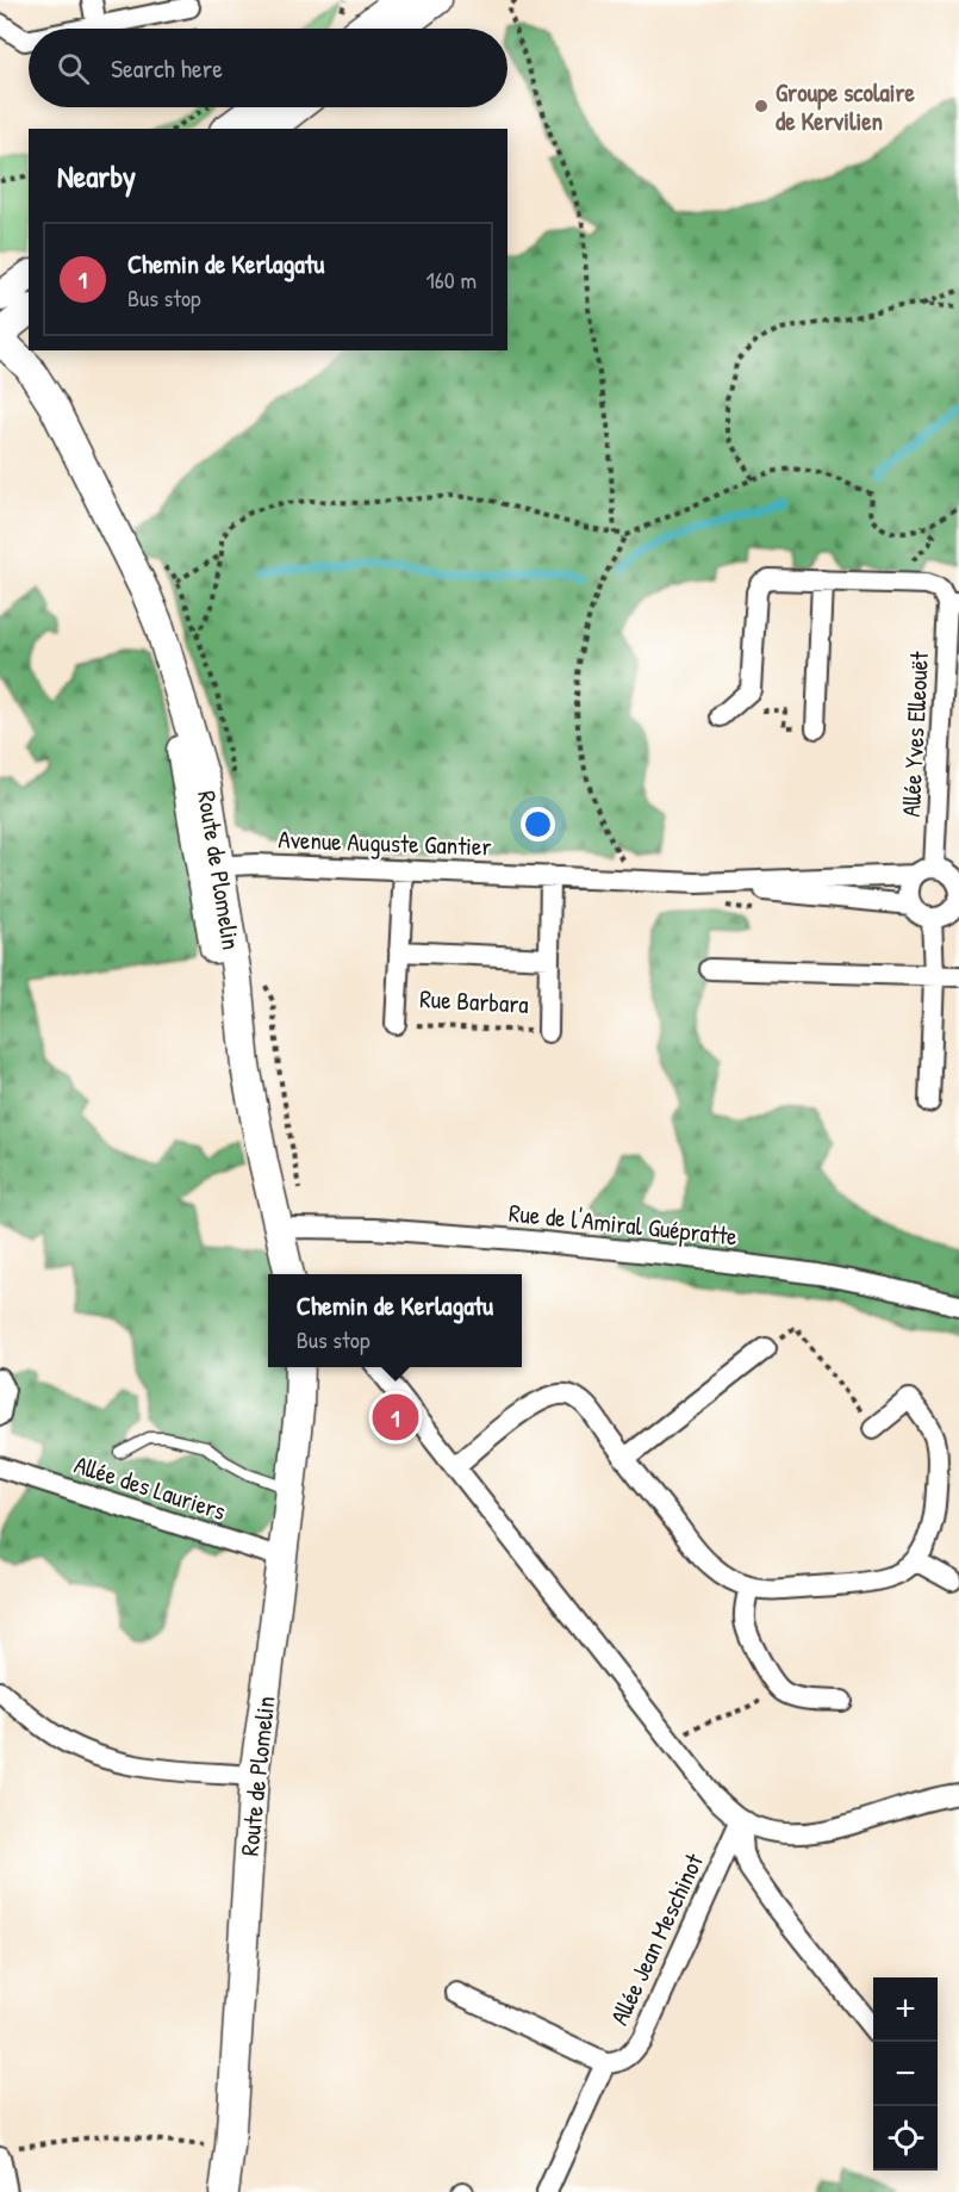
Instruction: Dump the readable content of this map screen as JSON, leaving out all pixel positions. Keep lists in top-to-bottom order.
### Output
{
  "streets": {
    "street": [
      "Allée Yves Elleouët",
      "Avenue Auguste Gantier",
      "Route de Plomelin",
      "Rue Barbara",
      "Rue de l'Amiral Guépratte",
      "Allée des Lauriers",
      "Allée Jean Meschinot"
    ]
  },
  "crossings": [
    ["Allée Yves Elleouët", "Avenue Auguste Gantier"],
    ["Avenue Auguste Gantier", "Route de Plomelin"],
    ["Avenue Auguste Gantier", "Rue Barbara"],
    ["Route de Plomelin", "Rue de l'Amiral Guépratte"],
    ["Route de Plomelin", "Allée des Lauriers"]
  ],
  "places": ["Groupe scolaire de Kervilien"],
  "page": {
    "search": "Search here",
    "heading": "Nearby",
    "list": [
      {
        "mark": "1",
        "name": "Chemin de Kerlagatu",
        "note": "Bus stop",
        "value": "160 m"
      }
    ],
    "popup": ["Chemin de Kerlagatu", "Bus stop"],
    "pins": "1",
    "map_buttons": ["+", "−"]
  }
}
